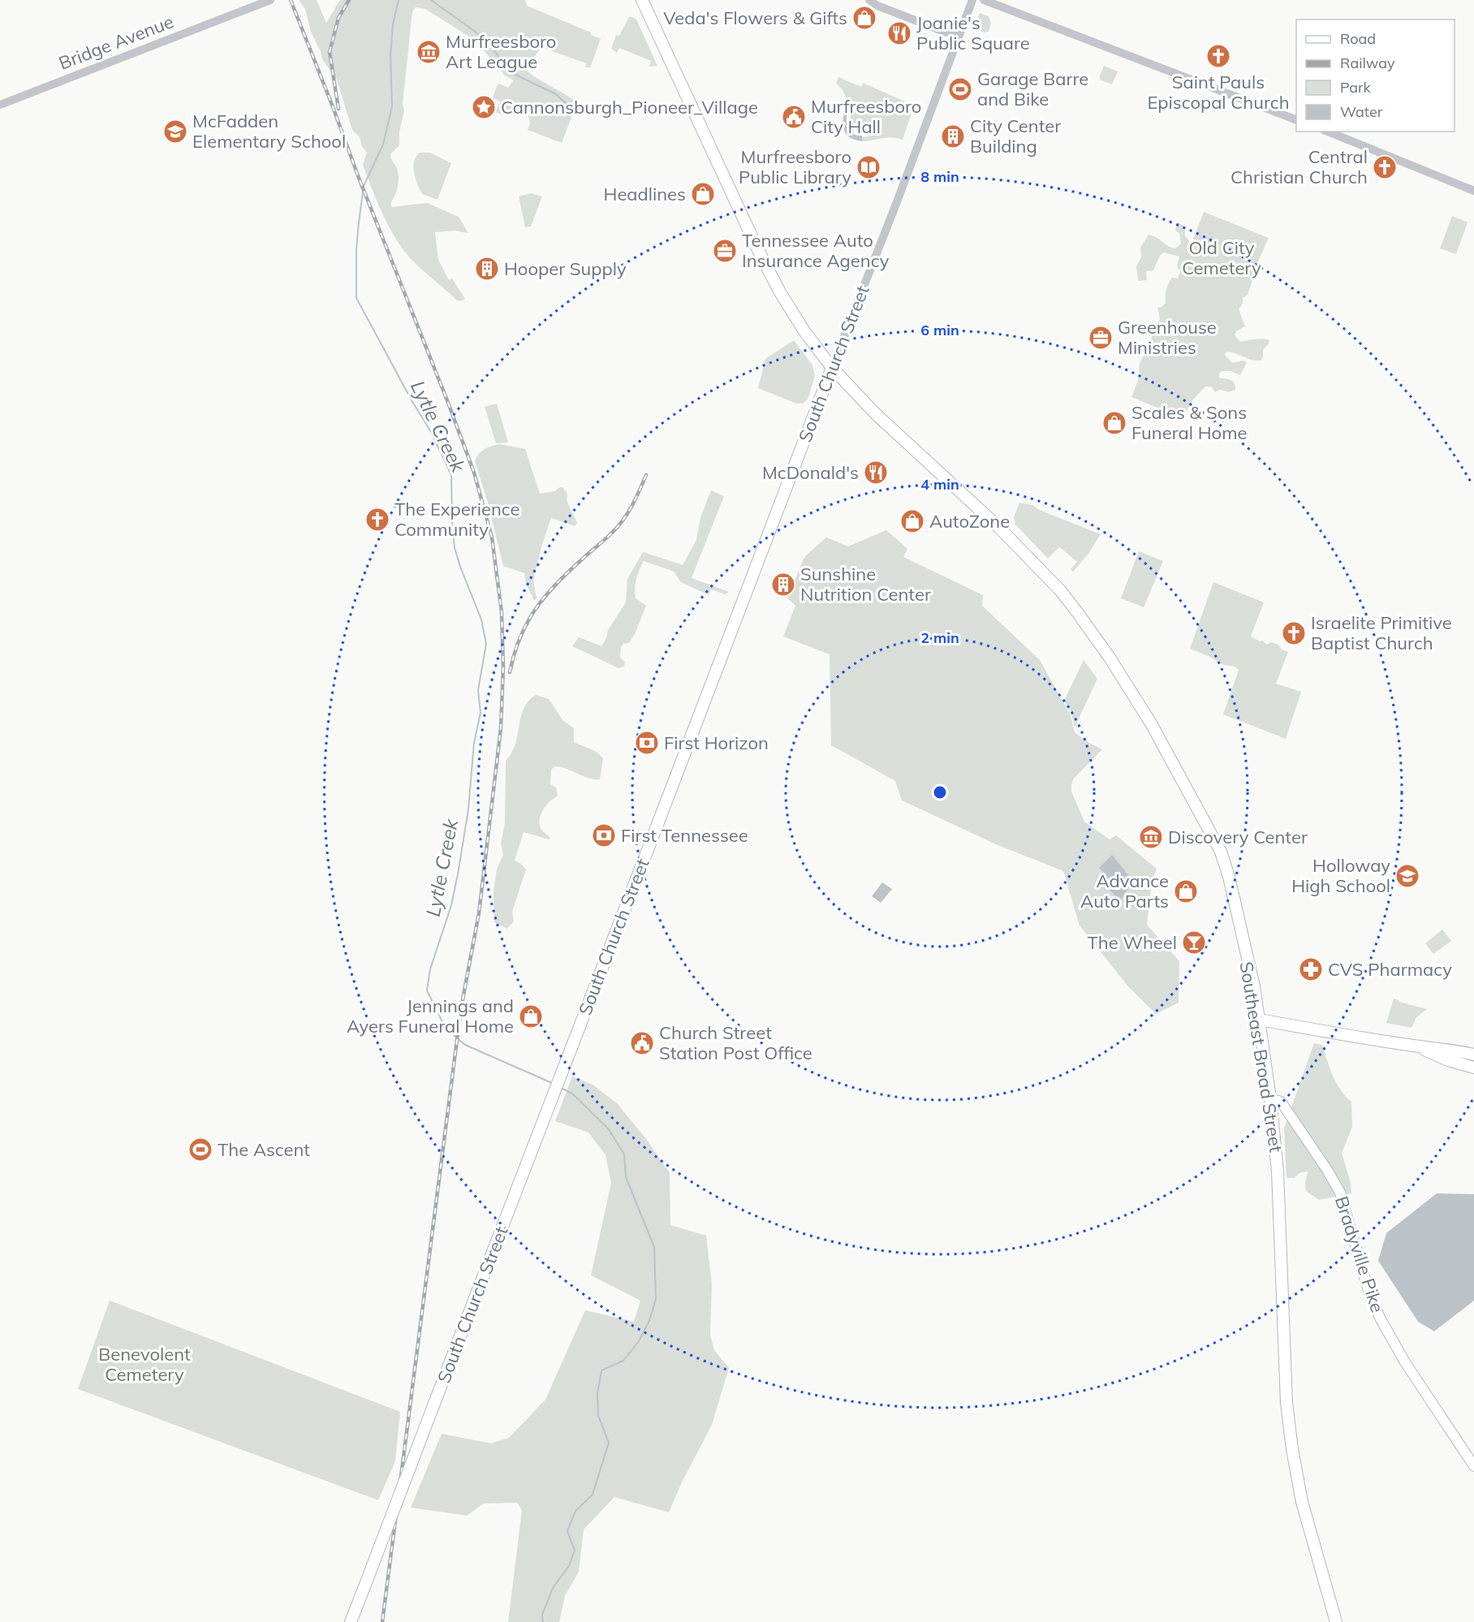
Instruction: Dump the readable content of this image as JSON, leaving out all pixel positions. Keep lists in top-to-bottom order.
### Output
{
  "streets": {
    "main road": ["South Church Street", "Southeast Broad Street", "Bradyville Pike"],
    "street": ["Bridge Avenue"]
  },
  "crossings": [
    ["South Church Street", "Southeast Broad Street"],
    ["Southeast Broad Street", "Bradyville Pike"]
  ],
  "water": ["Lytle Creek"],
  "parks": ["Old City Cemetery", "Benevolent Cemetery"],
  "places": {
    "shop": [
      "Veda's Flowers & Gifts",
      "Headlines",
      "Scales & Sons Funeral Home",
      "AutoZone",
      "Advance Auto Parts",
      "Jennings and Ayers Funeral Home"
    ],
    "restaurant": ["Joanie's Public Square", "McDonald's"],
    "museum": ["Murfreesboro Art League", "Discovery Center"],
    "church": [
      "Saint Pauls Episcopal Church",
      "Central Christian Church",
      "The Experience Community",
      "Israelite Primitive Baptist Church"
    ],
    "sports": ["Garage Barre and Bike", "The Ascent"],
    "place": ["Cannonsburgh_Pioneer_Village"],
    "public building": ["Murfreesboro City Hall", "Church Street Station Post Office"],
    "school or university": ["McFadden Elementary School", "Holloway High School"],
    "building": ["City Center Building", "Hooper Supply", "Sunshine Nutrition Center"],
    "library": ["Murfreesboro Public Library"],
    "office": ["Tennessee Auto Insurance Agency", "Greenhouse Ministries"],
    "bank": ["First Horizon", "First Tennessee"],
    "bar": ["The Wheel"],
    "pharmacy": ["CVS Pharmacy"]
  },
  "legend": [
    "Road",
    "Railway",
    "Park",
    "Water"
  ],
  "rings": [
    "8 min",
    "6 min",
    "4 min",
    "2 min"
  ]
}
